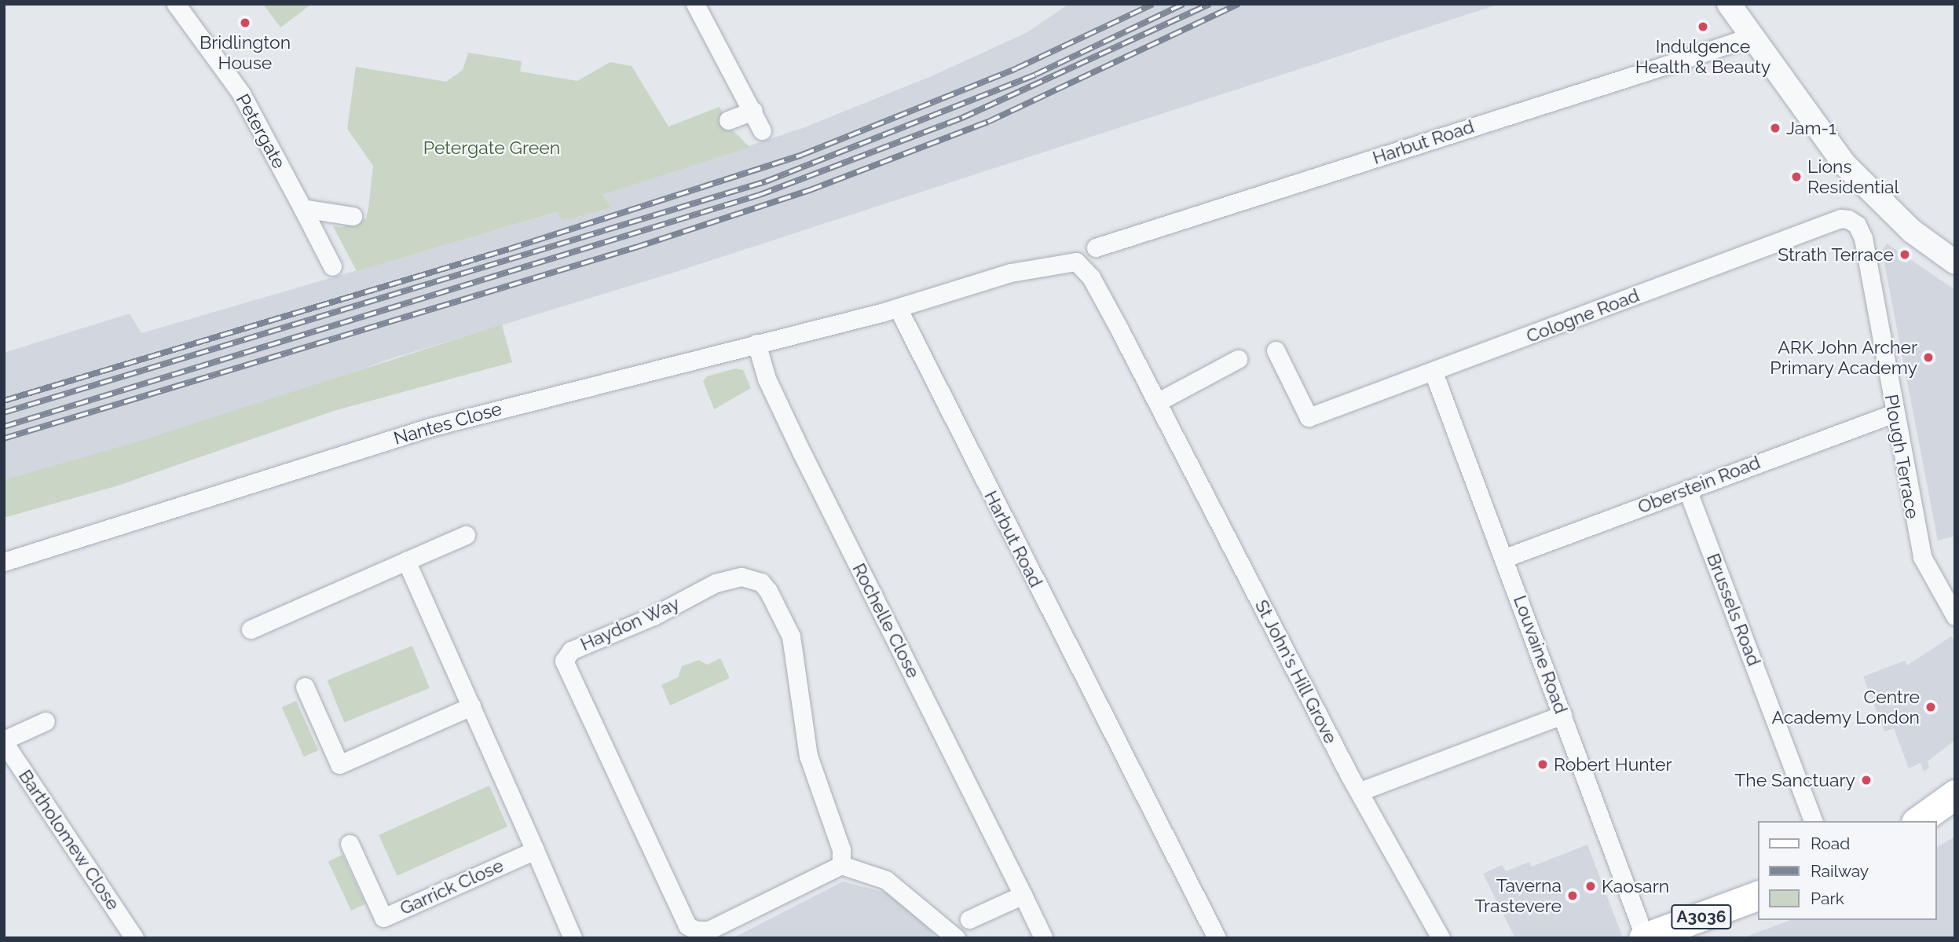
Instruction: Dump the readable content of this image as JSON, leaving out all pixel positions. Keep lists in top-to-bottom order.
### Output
{
  "streets": {
    "main road": ["A3036"],
    "street": [
      "Petergate",
      "Harbut Road",
      "Cologne Road",
      "Nantes Close",
      "Plough Terrace",
      "Oberstein Road",
      "Brussels Road",
      "Rochelle Close",
      "Haydon Way",
      "Louvaine Road",
      "St John's Hill Grove",
      "Bartholomew Close",
      "Garrick Close"
    ]
  },
  "crossings": [
    ["Harbut Road", "Nantes Close"],
    ["Harbut Road", "St John's Hill Grove"],
    ["Cologne Road", "Plough Terrace"],
    ["Cologne Road", "Louvaine Road"],
    ["Nantes Close", "Rochelle Close"],
    ["Nantes Close", "St John's Hill Grove"],
    ["Plough Terrace", "Oberstein Road"],
    ["Oberstein Road", "Brussels Road"],
    ["Oberstein Road", "Louvaine Road"],
    ["Louvaine Road", "A3036"]
  ],
  "parks": ["Petergate Green"],
  "places": [
    "Bridlington House",
    "Indulgence Health & Beauty",
    "Jam-1",
    "Lions Residential",
    "Strath Terrace",
    "ARK John Archer Primary Academy",
    "Centre Academy London",
    "Robert Hunter",
    "The Sanctuary",
    "Kaosarn",
    "Taverna Trastevere"
  ],
  "legend": ["Road", "Railway", "Park"]
}
